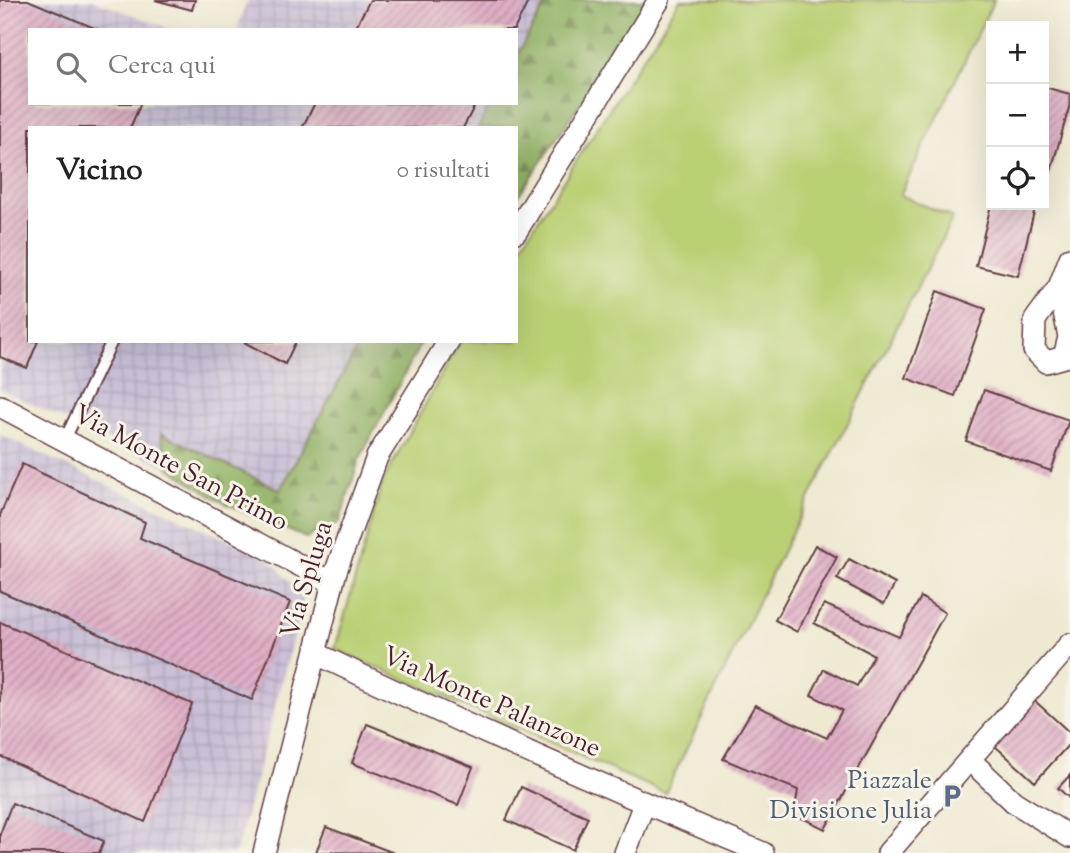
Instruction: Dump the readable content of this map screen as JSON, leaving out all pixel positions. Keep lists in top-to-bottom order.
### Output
{
  "streets": {
    "street": ["Via Monte San Primo", "Via Spluga", "Via Monte Palanzone"]
  },
  "crossings": [
    ["Via Monte San Primo", "Via Spluga"],
    ["Via Spluga", "Via Monte Palanzone"]
  ],
  "places": {
    "parking": ["Piazzale Divisione Julia"]
  },
  "page": {
    "map_buttons": ["+", "−"],
    "search": "Cerca qui",
    "heading": ["Vicino", "0 risultati"]
  }
}
